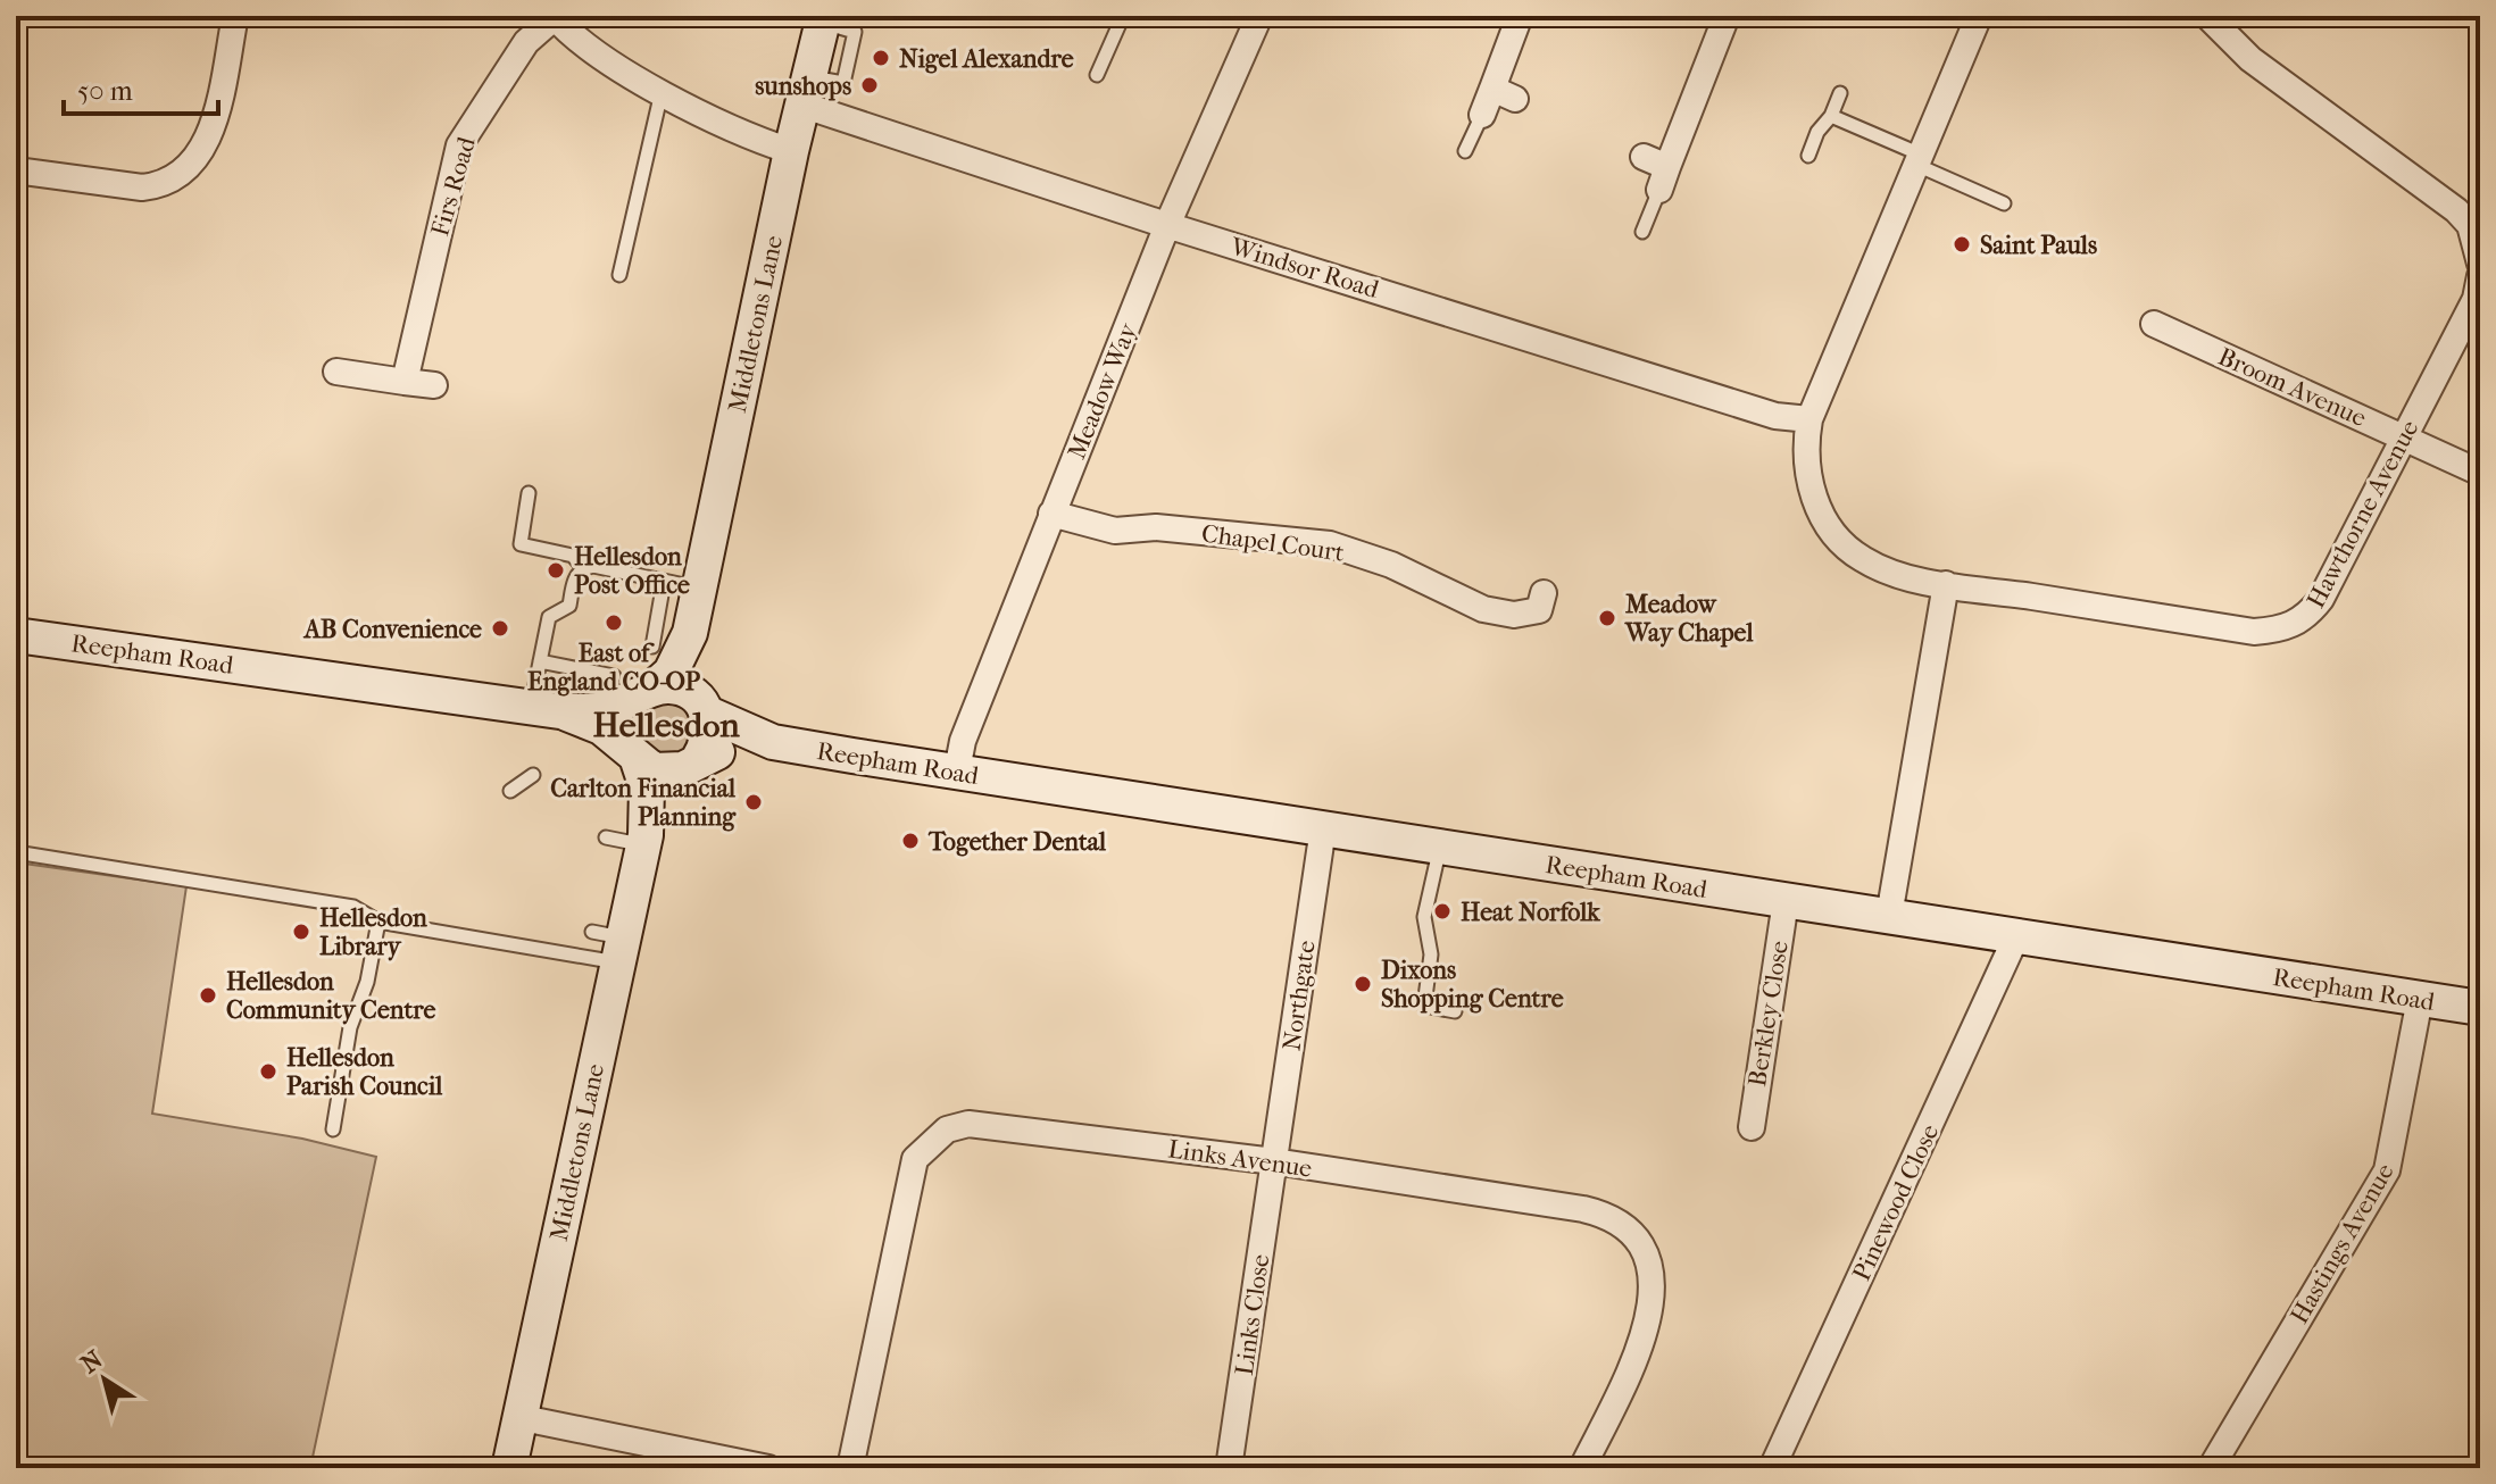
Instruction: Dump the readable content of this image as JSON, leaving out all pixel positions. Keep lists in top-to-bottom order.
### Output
{
  "streets": {
    "street": [
      "Firs Road",
      "Windsor Road",
      "Middletons Lane",
      "Broom Avenue",
      "Meadow Way",
      "Hawthorne Avenue",
      "Chapel Court",
      "Reepham Road",
      "Northgate",
      "Berkley Close",
      "Links Avenue",
      "Pinewood Close",
      "Hastings Avenue",
      "Links Close"
    ]
  },
  "crossings": [
    ["Firs Road", "Middletons Lane"],
    ["Windsor Road", "Middletons Lane"],
    ["Windsor Road", "Meadow Way"],
    ["Windsor Road", "Hawthorne Avenue"],
    ["Middletons Lane", "Reepham Road"],
    ["Broom Avenue", "Hawthorne Avenue"],
    ["Meadow Way", "Chapel Court"],
    ["Meadow Way", "Reepham Road"],
    ["Reepham Road", "Northgate"],
    ["Reepham Road", "Berkley Close"],
    ["Reepham Road", "Pinewood Close"],
    ["Reepham Road", "Hastings Avenue"],
    ["Northgate", "Links Avenue"],
    ["Northgate", "Links Close"],
    ["Links Avenue", "Links Close"]
  ],
  "districts": ["Hellesdon"],
  "places": [
    "Nigel Alexandre",
    "sunshops",
    "Saint Pauls",
    "Hellesdon Post Office",
    "Meadow Way Chapel",
    "East of England CO-OP",
    "AB Convenience",
    "Carlton Financial Planning",
    "Together Dental",
    "Heat Norfolk",
    "Hellesdon Library",
    "Dixons Shopping Centre",
    "Hellesdon Community Centre",
    "Hellesdon Parish Council"
  ],
  "scale_bar": "50 m",
  "north": "top left"
}
